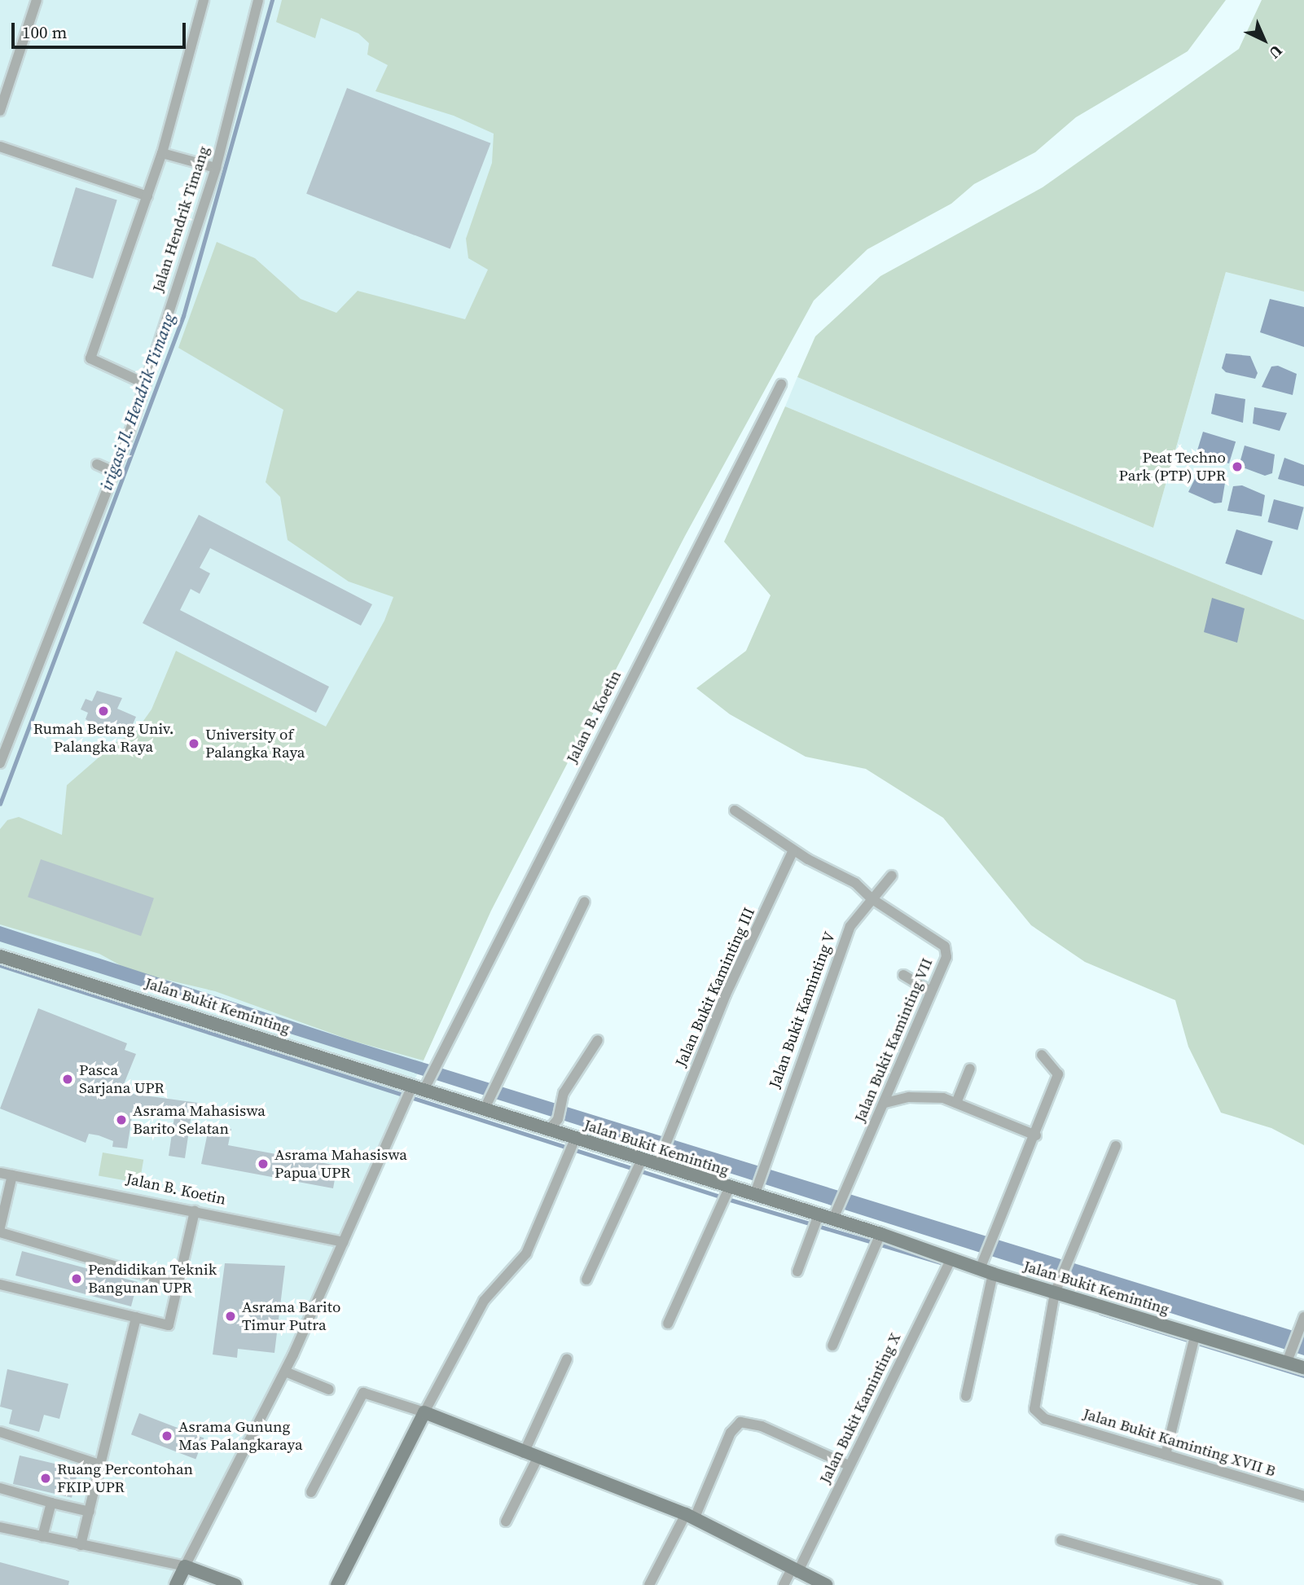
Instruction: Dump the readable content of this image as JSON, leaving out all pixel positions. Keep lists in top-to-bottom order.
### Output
{
  "streets": {
    "main road": ["Jalan Bukit Keminting"],
    "street": [
      "Jalan Hendrik Timang",
      "Jalan B. Koetin",
      "Jalan Bukit Kaminting III",
      "Jalan Bukit Kaminting V",
      "Jalan Bukit Kaminting VII",
      "Jalan Bukit Kaminting X",
      "Jalan Bukit Kaminting XVII B"
    ]
  },
  "crossings": [
    ["Jalan B. Koetin", "Jalan Bukit Keminting"],
    ["Jalan Bukit Kaminting III", "Jalan Bukit Keminting"],
    ["Jalan Bukit Kaminting III", "Jalan Bukit Kaminting VII"],
    ["Jalan Bukit Keminting", "Jalan Bukit Kaminting V"],
    ["Jalan Bukit Keminting", "Jalan Bukit Kaminting VII"],
    ["Jalan Bukit Keminting", "Jalan Bukit Kaminting X"],
    ["Jalan Bukit Keminting", "Jalan Bukit Kaminting XVII B"],
    ["Jalan Bukit Kaminting V", "Jalan Bukit Kaminting VII"]
  ],
  "water": ["irigasi Jl. Hendrik Timang"],
  "places": [
    "Peat Techno Park (PTP) UPR",
    "Rumah Betang Univ. Palangka Raya",
    "University of Palangka Raya",
    "Pasca Sarjana UPR",
    "Asrama Mahasiswa Barito Selatan",
    "Asrama Mahasiswa Papua UPR",
    "Pendidikan Teknik Bangunan UPR",
    "Asrama Barito Timur Putra",
    "Asrama Gunung Mas Palangkaraya",
    "Ruang Percontohan FKIP UPR"
  ],
  "scale_bar": "100 m",
  "north": "bottom right"
}
